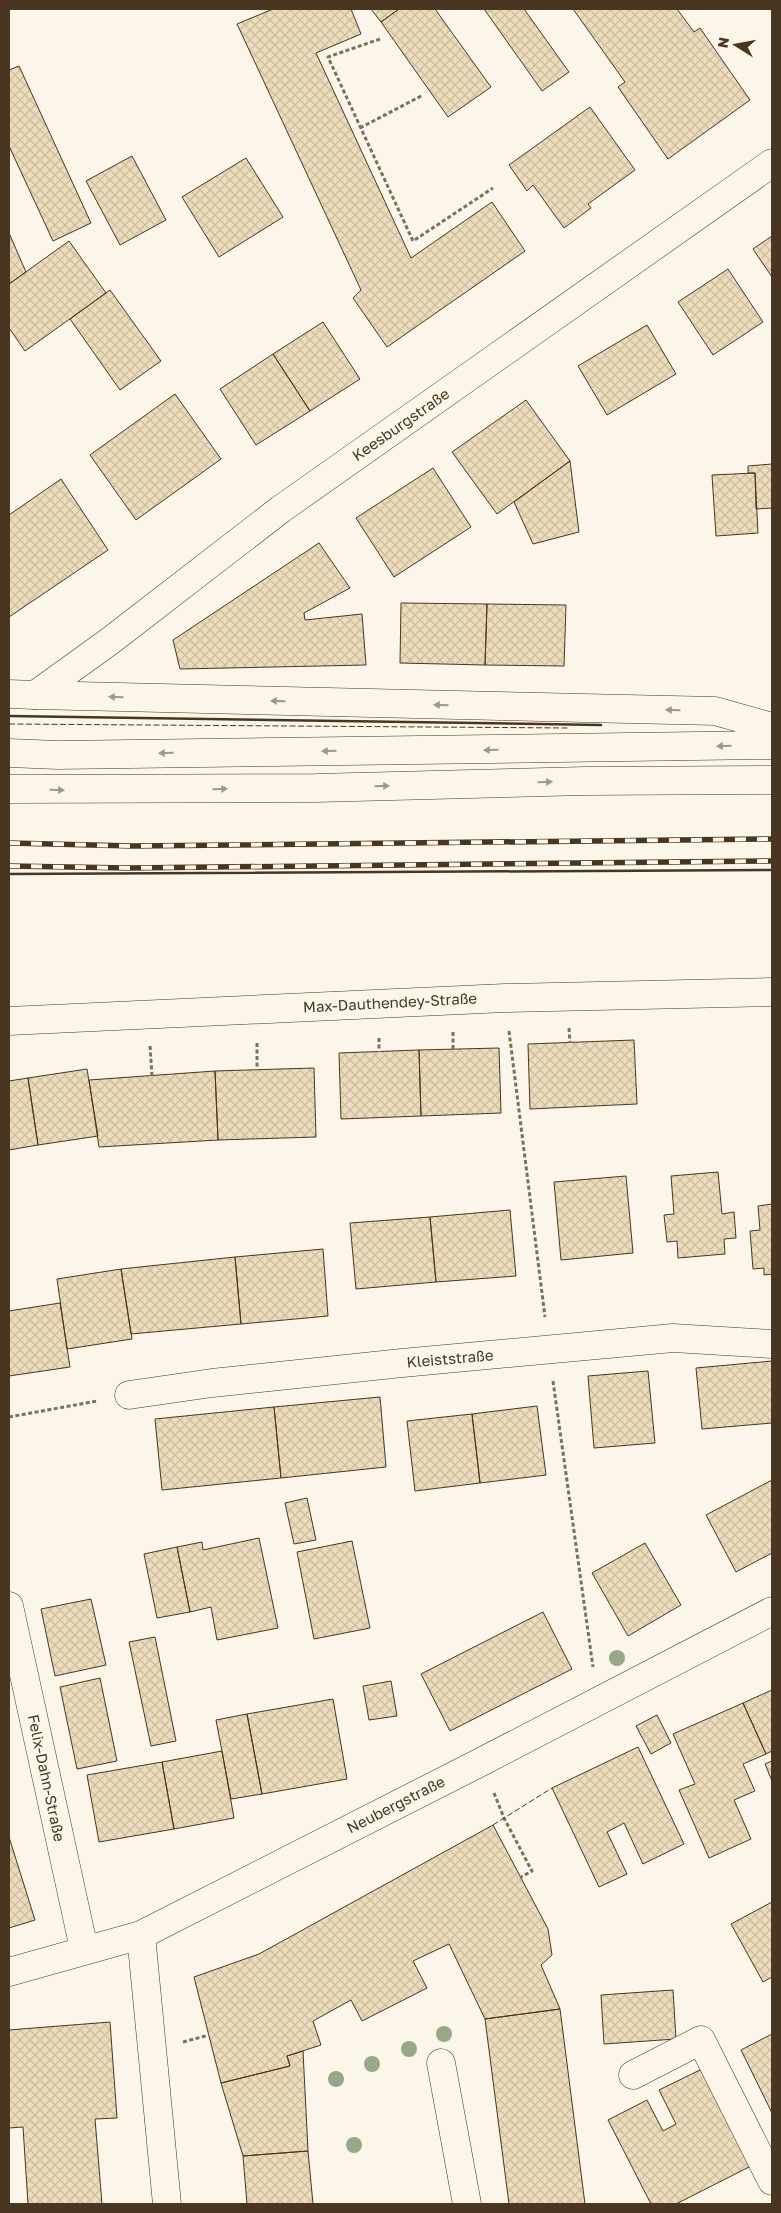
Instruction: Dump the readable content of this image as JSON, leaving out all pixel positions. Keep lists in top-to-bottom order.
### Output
{
  "streets": {
    "street": [
      "Keesburgstraße",
      "Max-Dauthendey-Straße",
      "Kleiststraße",
      "Felix-Dahn-Straße",
      "Neubergstraße"
    ]
  },
  "crossings": [
    ["Felix-Dahn-Straße", "Neubergstraße"]
  ],
  "north": "left"
}
